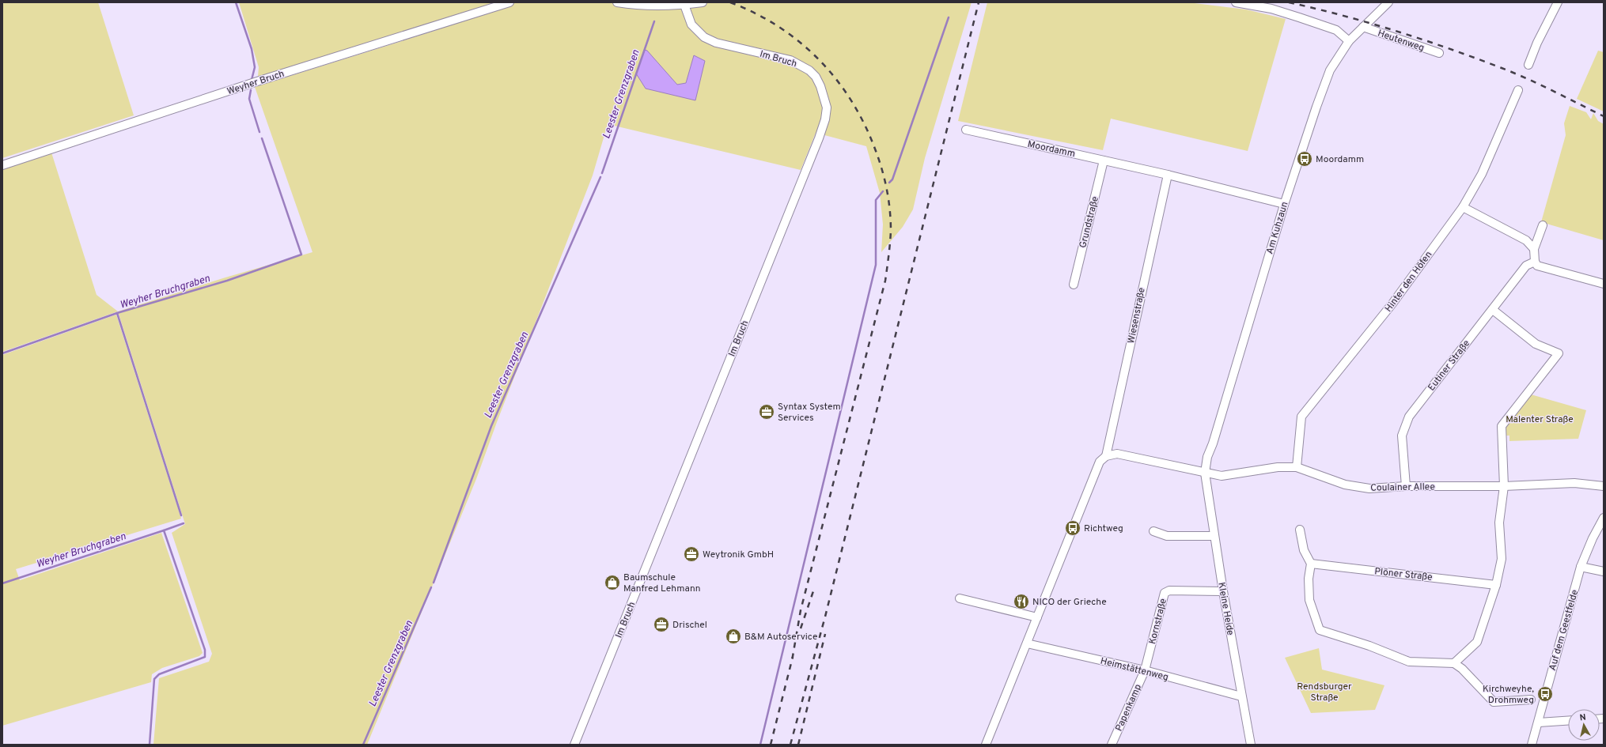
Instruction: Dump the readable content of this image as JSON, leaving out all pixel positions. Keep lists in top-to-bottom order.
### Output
{
  "streets": {
    "street": [
      "Heutenweg",
      "Im Bruch",
      "Weyher Bruch",
      "Moordamm",
      "Grundstraße",
      "Am Kuhzaun",
      "Hinter den Höfen",
      "Wiesenstraße",
      "Eutiner Straße",
      "Coulainer Allee",
      "Plöner Straße",
      "Kleine Heide",
      "Kornstraße",
      "Auf dem Geestfelde",
      "Heimstättenweg",
      "Papenkamp"
    ]
  },
  "crossings": [
    ["Heutenweg", "Am Kuhzaun"],
    ["Moordamm", "Grundstraße"],
    ["Moordamm", "Am Kuhzaun"],
    ["Moordamm", "Wiesenstraße"],
    ["Am Kuhzaun", "Coulainer Allee"],
    ["Am Kuhzaun", "Kleine Heide"],
    ["Hinter den Höfen", "Coulainer Allee"],
    ["Eutiner Straße", "Coulainer Allee"],
    ["Coulainer Allee", "Kleine Heide"],
    ["Kleine Heide", "Kornstraße"],
    ["Kleine Heide", "Heimstättenweg"],
    ["Kornstraße", "Heimstättenweg"],
    ["Kornstraße", "Papenkamp"],
    ["Heimstättenweg", "Papenkamp"]
  ],
  "water": ["Leester Grenzgraben", "Weyher Bruchgraben"],
  "parks": ["Malenter Straße", "Rendsburger Straße"],
  "places": {
    "bus stop": ["Moordamm", "Richtweg", "Kirchweyhe, Drohmweg"],
    "office": ["Syntax System Services", "Weytronik GmbH", "Drischel"],
    "shop": ["Baumschule Manfred Lehmann", "B&M Autoservice"],
    "restaurant": ["NICO der Grieche"]
  },
  "north": "top"
}
